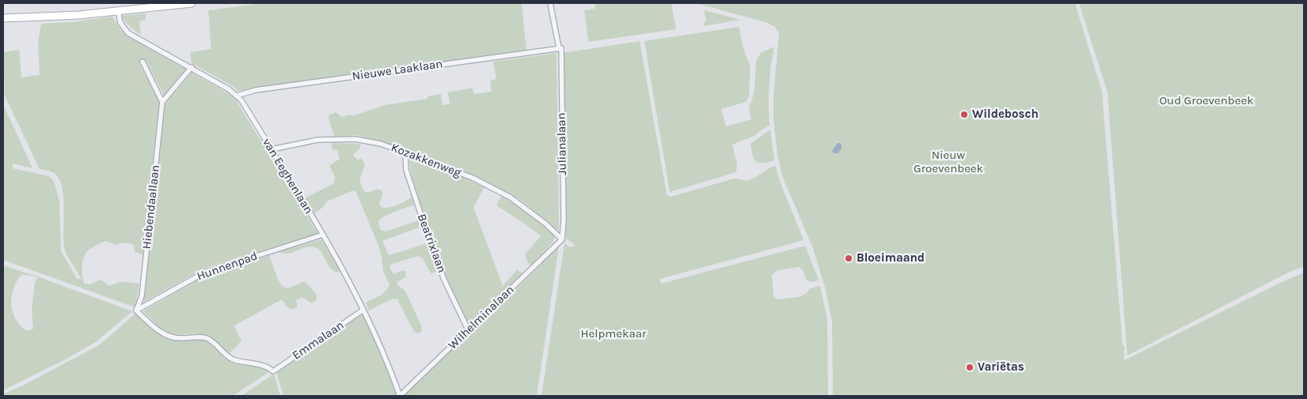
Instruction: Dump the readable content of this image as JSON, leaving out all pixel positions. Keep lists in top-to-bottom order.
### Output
{
  "streets": {
    "street": [
      "Nieuwe Laaklaan",
      "Julianalaan",
      "Kozakkenweg",
      "van Eeghenlaan",
      "Hiebendaallaan",
      "Beatrixlaan",
      "Hunnenpad",
      "Wilhelminalaan",
      "Emmalaan"
    ]
  },
  "crossings": [
    ["Nieuwe Laaklaan", "Julianalaan"],
    ["Nieuwe Laaklaan", "van Eeghenlaan"],
    ["Julianalaan", "Kozakkenweg"],
    ["Julianalaan", "Wilhelminalaan"],
    ["Kozakkenweg", "van Eeghenlaan"],
    ["Kozakkenweg", "Beatrixlaan"],
    ["Kozakkenweg", "Wilhelminalaan"],
    ["van Eeghenlaan", "Hunnenpad"],
    ["van Eeghenlaan", "Wilhelminalaan"],
    ["van Eeghenlaan", "Emmalaan"],
    ["Hiebendaallaan", "Hunnenpad"],
    ["Hiebendaallaan", "Emmalaan"],
    ["Beatrixlaan", "Wilhelminalaan"],
    ["Hunnenpad", "Emmalaan"]
  ],
  "parks": ["Oud Groevenbeek", "Nieuw Groevenbeek", "Helpmekaar"],
  "places": ["Wildebosch", "Bloeimaand", "Variëtas"]
}
